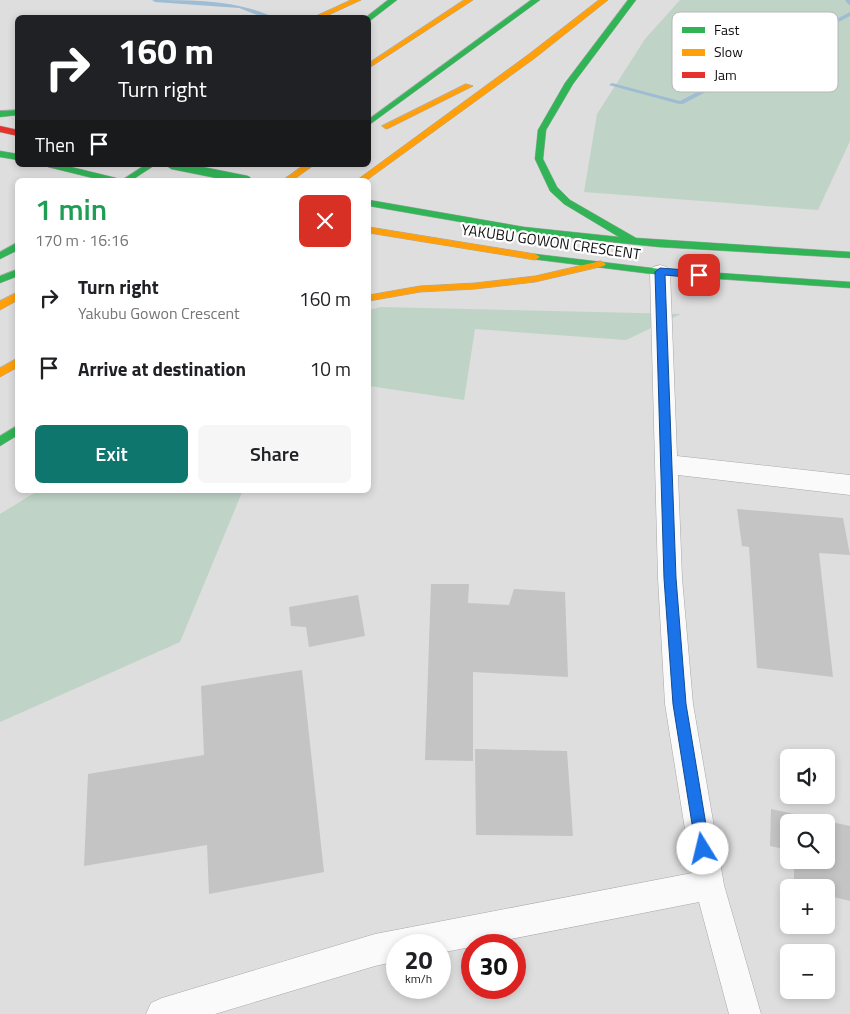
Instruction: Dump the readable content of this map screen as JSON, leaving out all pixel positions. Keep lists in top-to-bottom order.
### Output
{
  "streets": {
    "main road": ["YAKUBU GOWON CRESCENT"]
  },
  "legend": ["Fast", "Slow", "Jam"],
  "page": {
    "turn": ["160 m", "Turn right"],
    "then": "Then",
    "heading": ["1 min", "170 m · 16:16"],
    "list": [
      {
        "name": "Turn right",
        "note": "Yakubu Gowon Crescent",
        "value": "160 m"
      },
      {
        "name": "Arrive at destination",
        "value": "10 m"
      }
    ],
    "buttons": ["Exit", "Share"],
    "map_buttons": ["+", "−"],
    "speed": "20 km/h",
    "limit": "30"
  }
}
